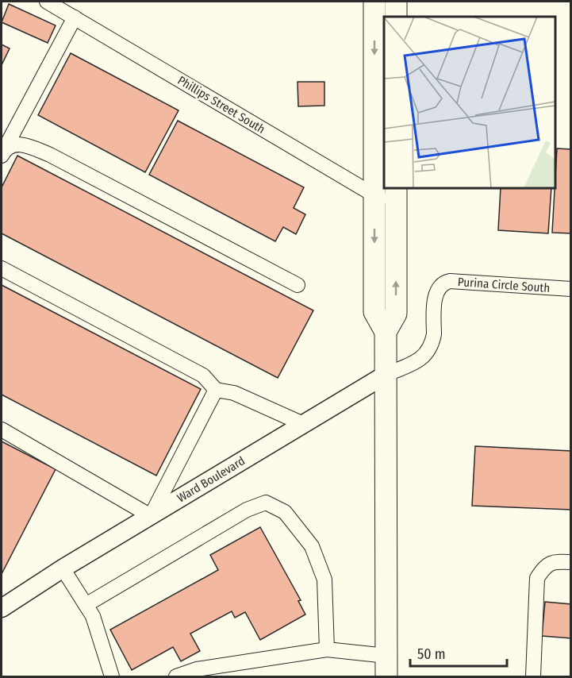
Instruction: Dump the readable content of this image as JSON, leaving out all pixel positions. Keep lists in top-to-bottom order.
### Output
{
  "streets": {
    "main road": ["Ward Boulevard"],
    "street": ["Phillips Street South", "Purina Circle South"]
  },
  "crossings": [
    ["Purina Circle South", "Ward Boulevard"]
  ],
  "scale_bar": "50 m"
}
